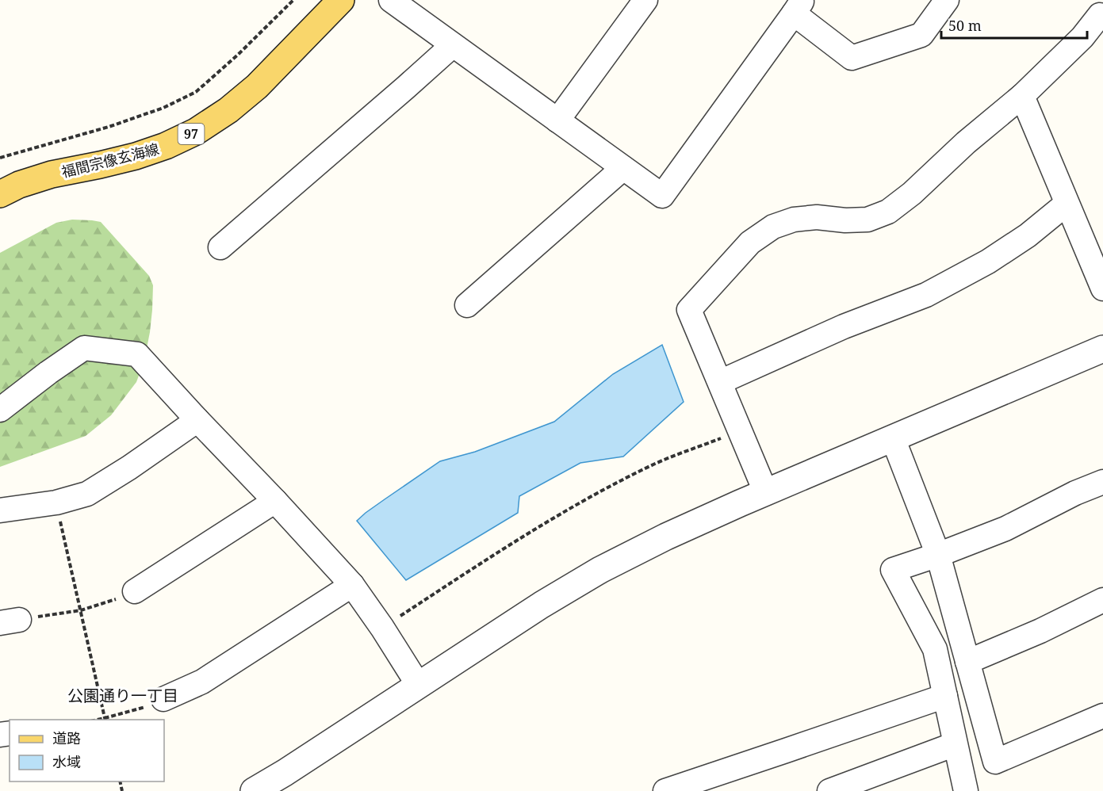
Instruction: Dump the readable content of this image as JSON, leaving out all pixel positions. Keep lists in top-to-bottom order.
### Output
{
  "streets": {
    "main road": ["97", "福間宗像玄海線"]
  },
  "districts": ["公園通り一丁目"],
  "legend": ["道路", "水域"],
  "scale_bar": "50 m"
}
